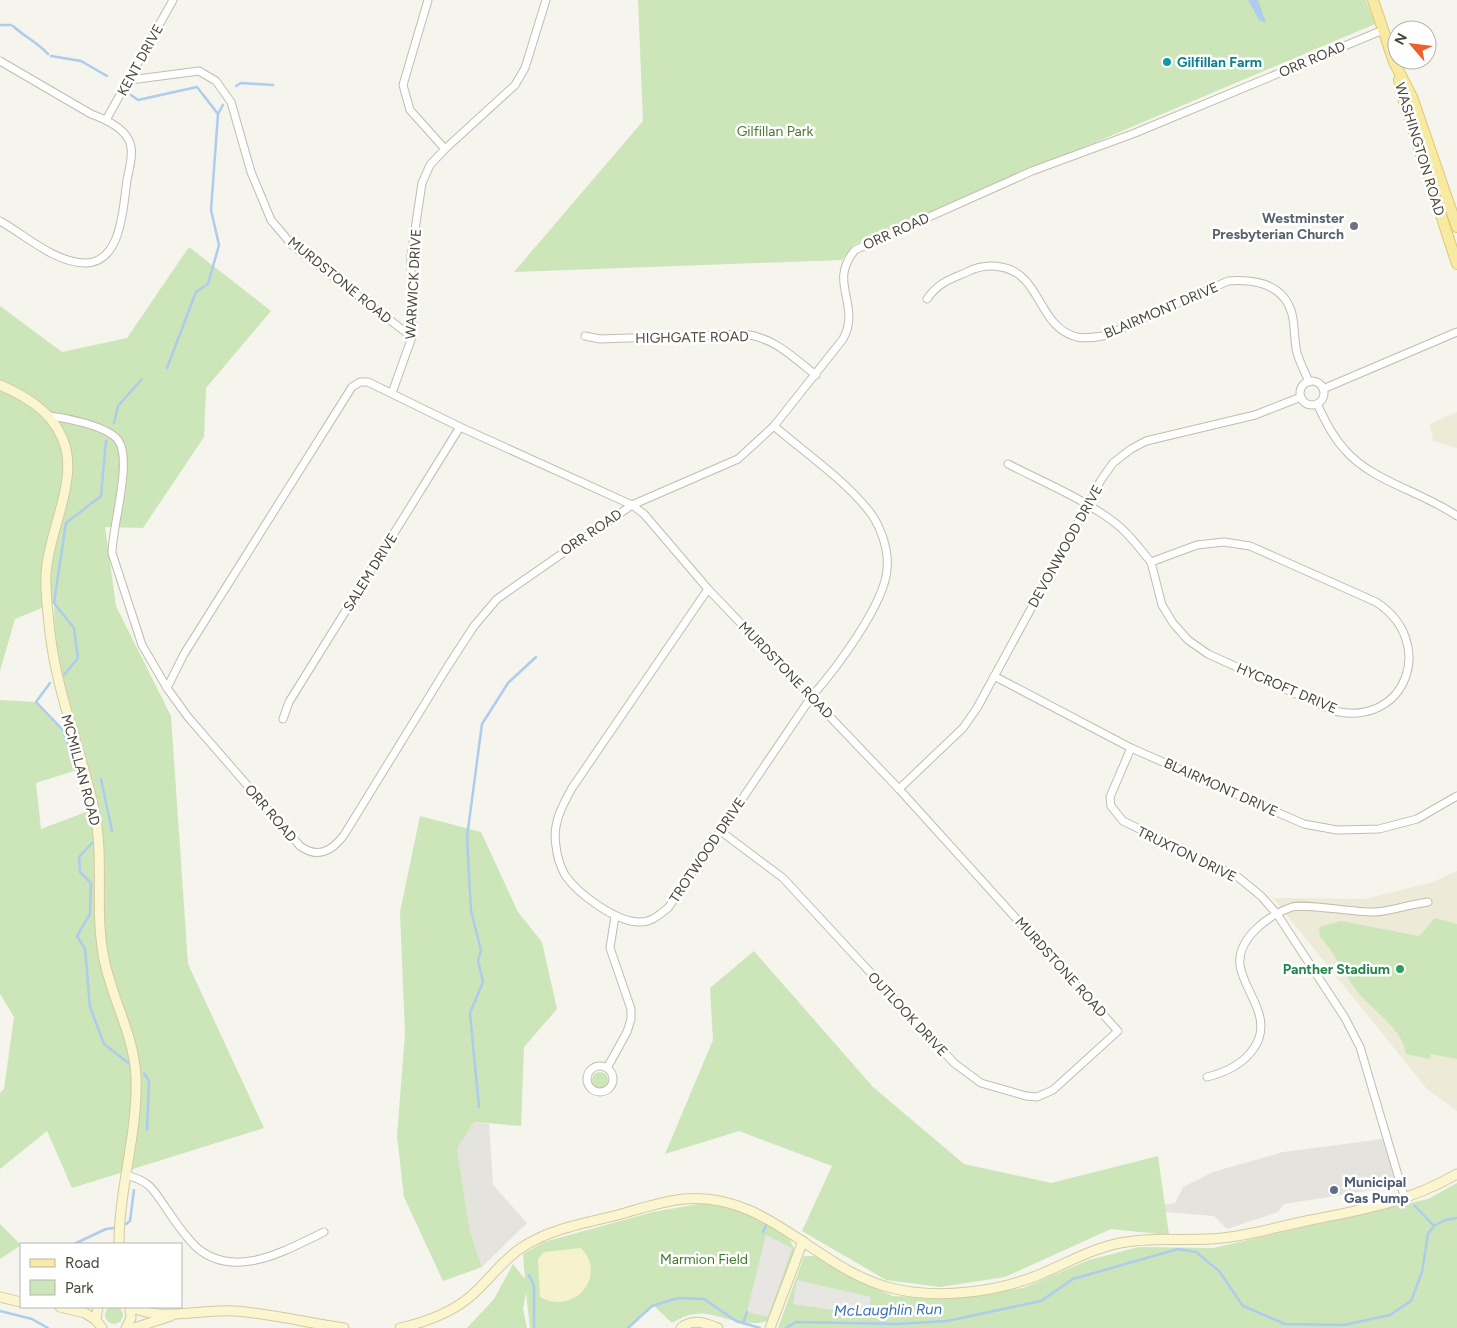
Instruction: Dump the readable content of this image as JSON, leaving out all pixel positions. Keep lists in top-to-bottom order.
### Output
{
  "streets": {
    "main road": ["WASHINGTON ROAD", "MCMILLAN ROAD"],
    "street": [
      "ORR ROAD",
      "KENT DRIVE",
      "MURDSTONE ROAD",
      "WARWICK DRIVE",
      "BLAIRMONT DRIVE",
      "HIGHGATE ROAD",
      "DEVONWOOD DRIVE",
      "SALEM DRIVE",
      "HYCROFT DRIVE",
      "TROTWOOD DRIVE",
      "TRUXTON DRIVE",
      "OUTLOOK DRIVE"
    ]
  },
  "crossings": [
    ["ORR ROAD", "WASHINGTON ROAD"],
    ["ORR ROAD", "MURDSTONE ROAD"],
    ["ORR ROAD", "HIGHGATE ROAD"],
    ["ORR ROAD", "MCMILLAN ROAD"],
    ["ORR ROAD", "TROTWOOD DRIVE"],
    ["KENT DRIVE", "MURDSTONE ROAD"],
    ["MURDSTONE ROAD", "WARWICK DRIVE"],
    ["MURDSTONE ROAD", "DEVONWOOD DRIVE"],
    ["MURDSTONE ROAD", "SALEM DRIVE"],
    ["MURDSTONE ROAD", "TROTWOOD DRIVE"],
    ["MURDSTONE ROAD", "OUTLOOK DRIVE"],
    ["BLAIRMONT DRIVE", "DEVONWOOD DRIVE"],
    ["BLAIRMONT DRIVE", "TRUXTON DRIVE"],
    ["TROTWOOD DRIVE", "OUTLOOK DRIVE"]
  ],
  "water": ["McLaughlin Run"],
  "parks": ["Gilfillan Park", "Marmion Field"],
  "places": [
    "Gilfillan Farm",
    "Westminster Presbyterian Church",
    "Panther Stadium",
    "Municipal Gas Pump"
  ],
  "legend": ["Road", "Park"],
  "north": "top left"
}
